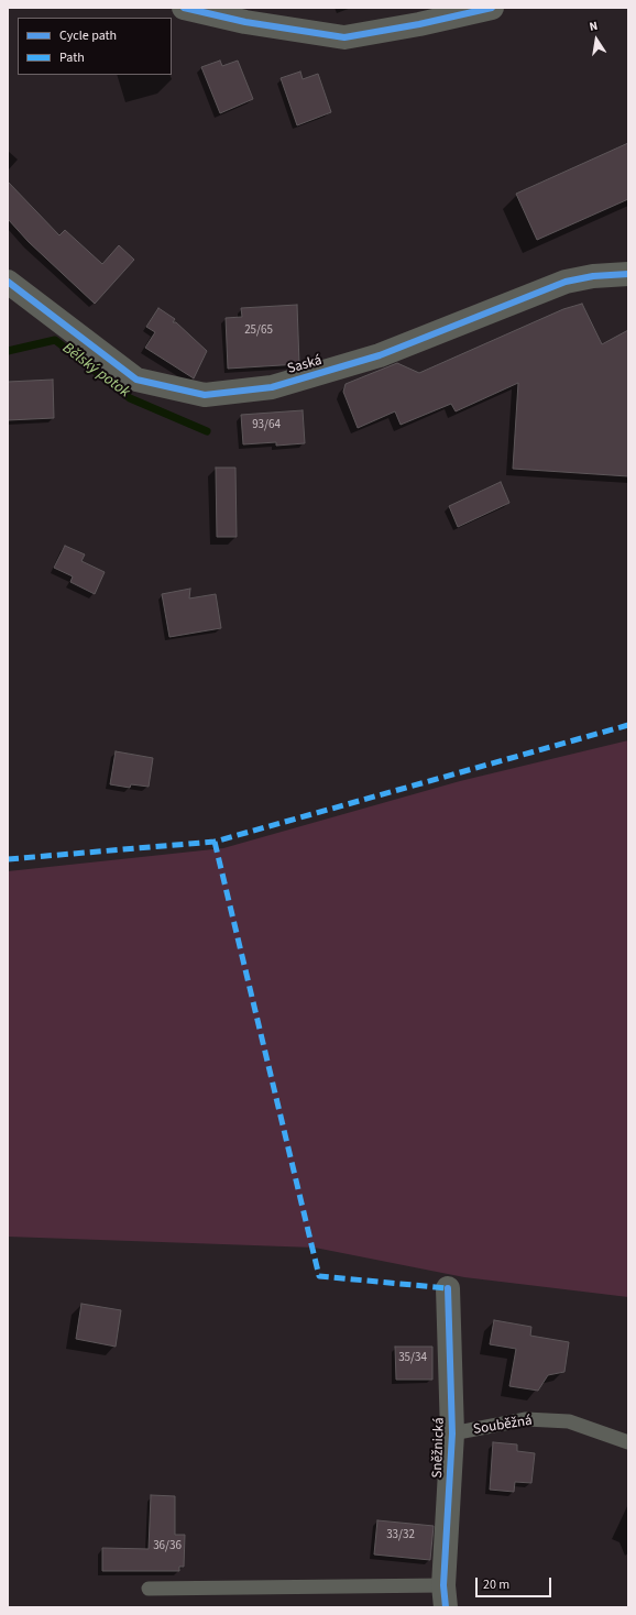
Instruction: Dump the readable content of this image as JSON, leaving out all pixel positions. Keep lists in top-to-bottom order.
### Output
{
  "streets": {
    "street": ["Saská", "Sněžnická"],
    "lane": ["Souběžná"]
  },
  "crossings": [
    ["Souběžná", "Sněžnická"]
  ],
  "water": ["Bělský potok"],
  "house_numbers": [
    "25/65",
    "93/64",
    "35/34",
    "33/32",
    "36/36"
  ],
  "legend": ["Cycle path", "Path"],
  "scale_bar": "20 m",
  "north": "top"
}
